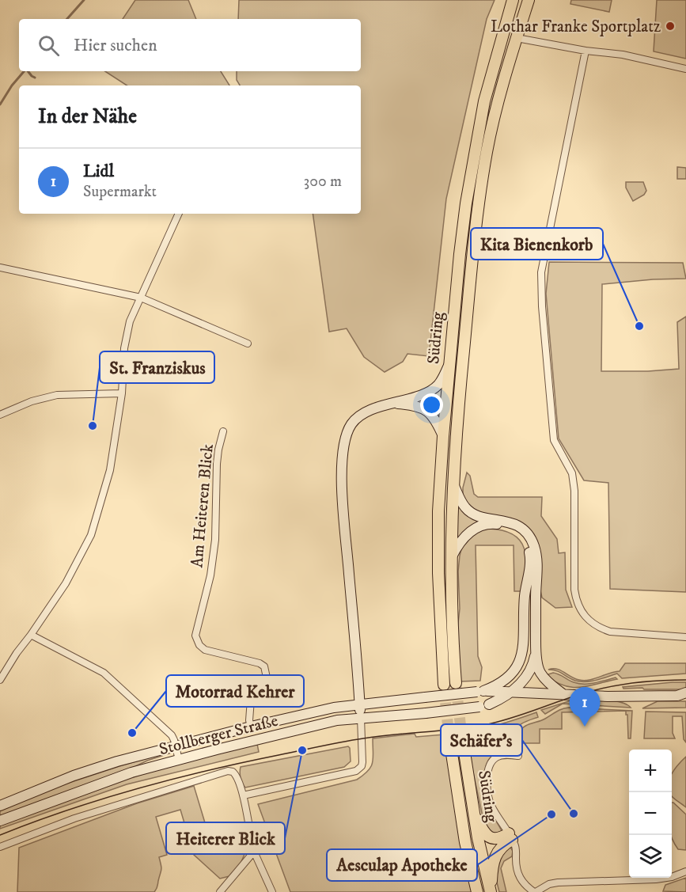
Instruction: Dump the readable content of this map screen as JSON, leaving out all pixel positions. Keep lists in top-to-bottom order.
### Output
{
  "streets": {
    "main road": ["Südring", "Stollberger Straße"],
    "street": ["Am Heiteren Blick"]
  },
  "crossings": [
    ["Am Heiteren Blick", "Stollberger Straße"]
  ],
  "places": [
    "Lothar Franke Sportplatz",
    "Kita Bienenkorb",
    "St. Franziskus",
    "Motorrad Kehrer",
    "Heiterer Blick",
    "Schäfer's",
    "Aesculap Apotheke"
  ],
  "page": {
    "search": "Hier suchen",
    "heading": "In der Nähe",
    "list": [
      {
        "mark": "1",
        "name": "Lidl",
        "note": "Supermarkt",
        "value": "300 m"
      }
    ],
    "pins": "1",
    "map_buttons": ["+", "−"]
  }
}
